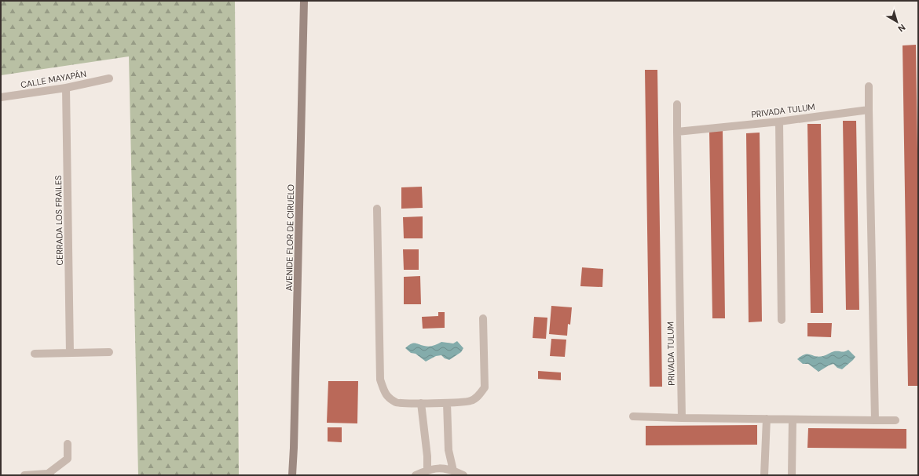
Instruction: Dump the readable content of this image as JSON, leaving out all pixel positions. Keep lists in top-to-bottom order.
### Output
{
  "streets": {
    "main road": ["AVENIDE FLOR DE CIRUELO"],
    "street": ["CALLE MAYAPÁN", "PRIVADA TULUM", "CERRADA LOS FRAILES"]
  },
  "crossings": [
    ["CALLE MAYAPÁN", "CERRADA LOS FRAILES"]
  ],
  "north": "bottom right"
}
